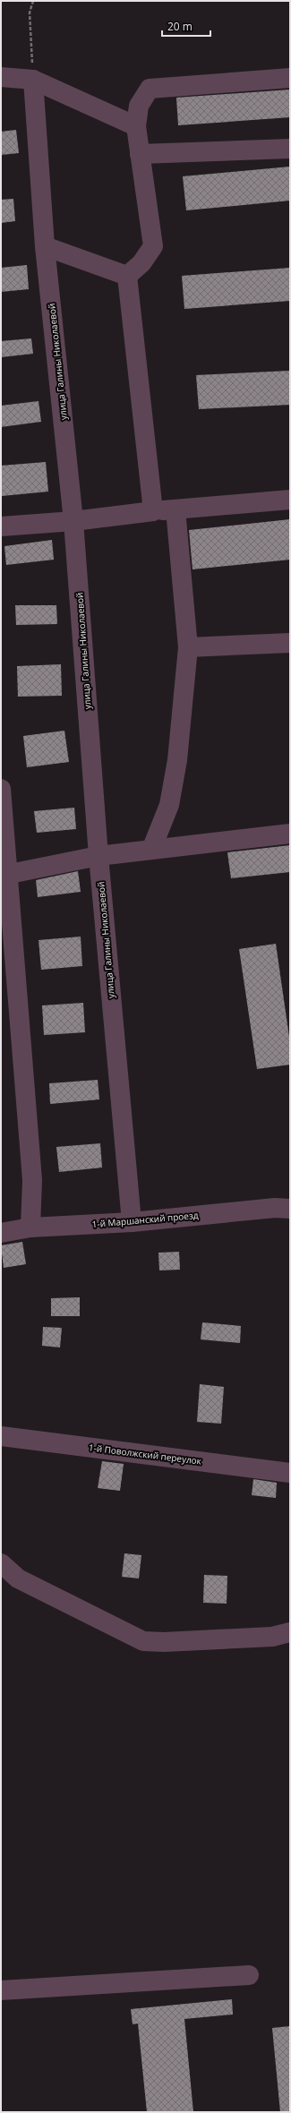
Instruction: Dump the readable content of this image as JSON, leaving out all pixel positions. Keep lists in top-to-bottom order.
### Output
{
  "streets": {
    "street": ["улица Галины Николаевой", "1-й Маршанский проезд", "1-й Поволжский переулок"]
  },
  "crossings": [
    ["улица Галины Николаевой", "1-й Маршанский проезд"]
  ],
  "scale_bar": "20 m"
}
